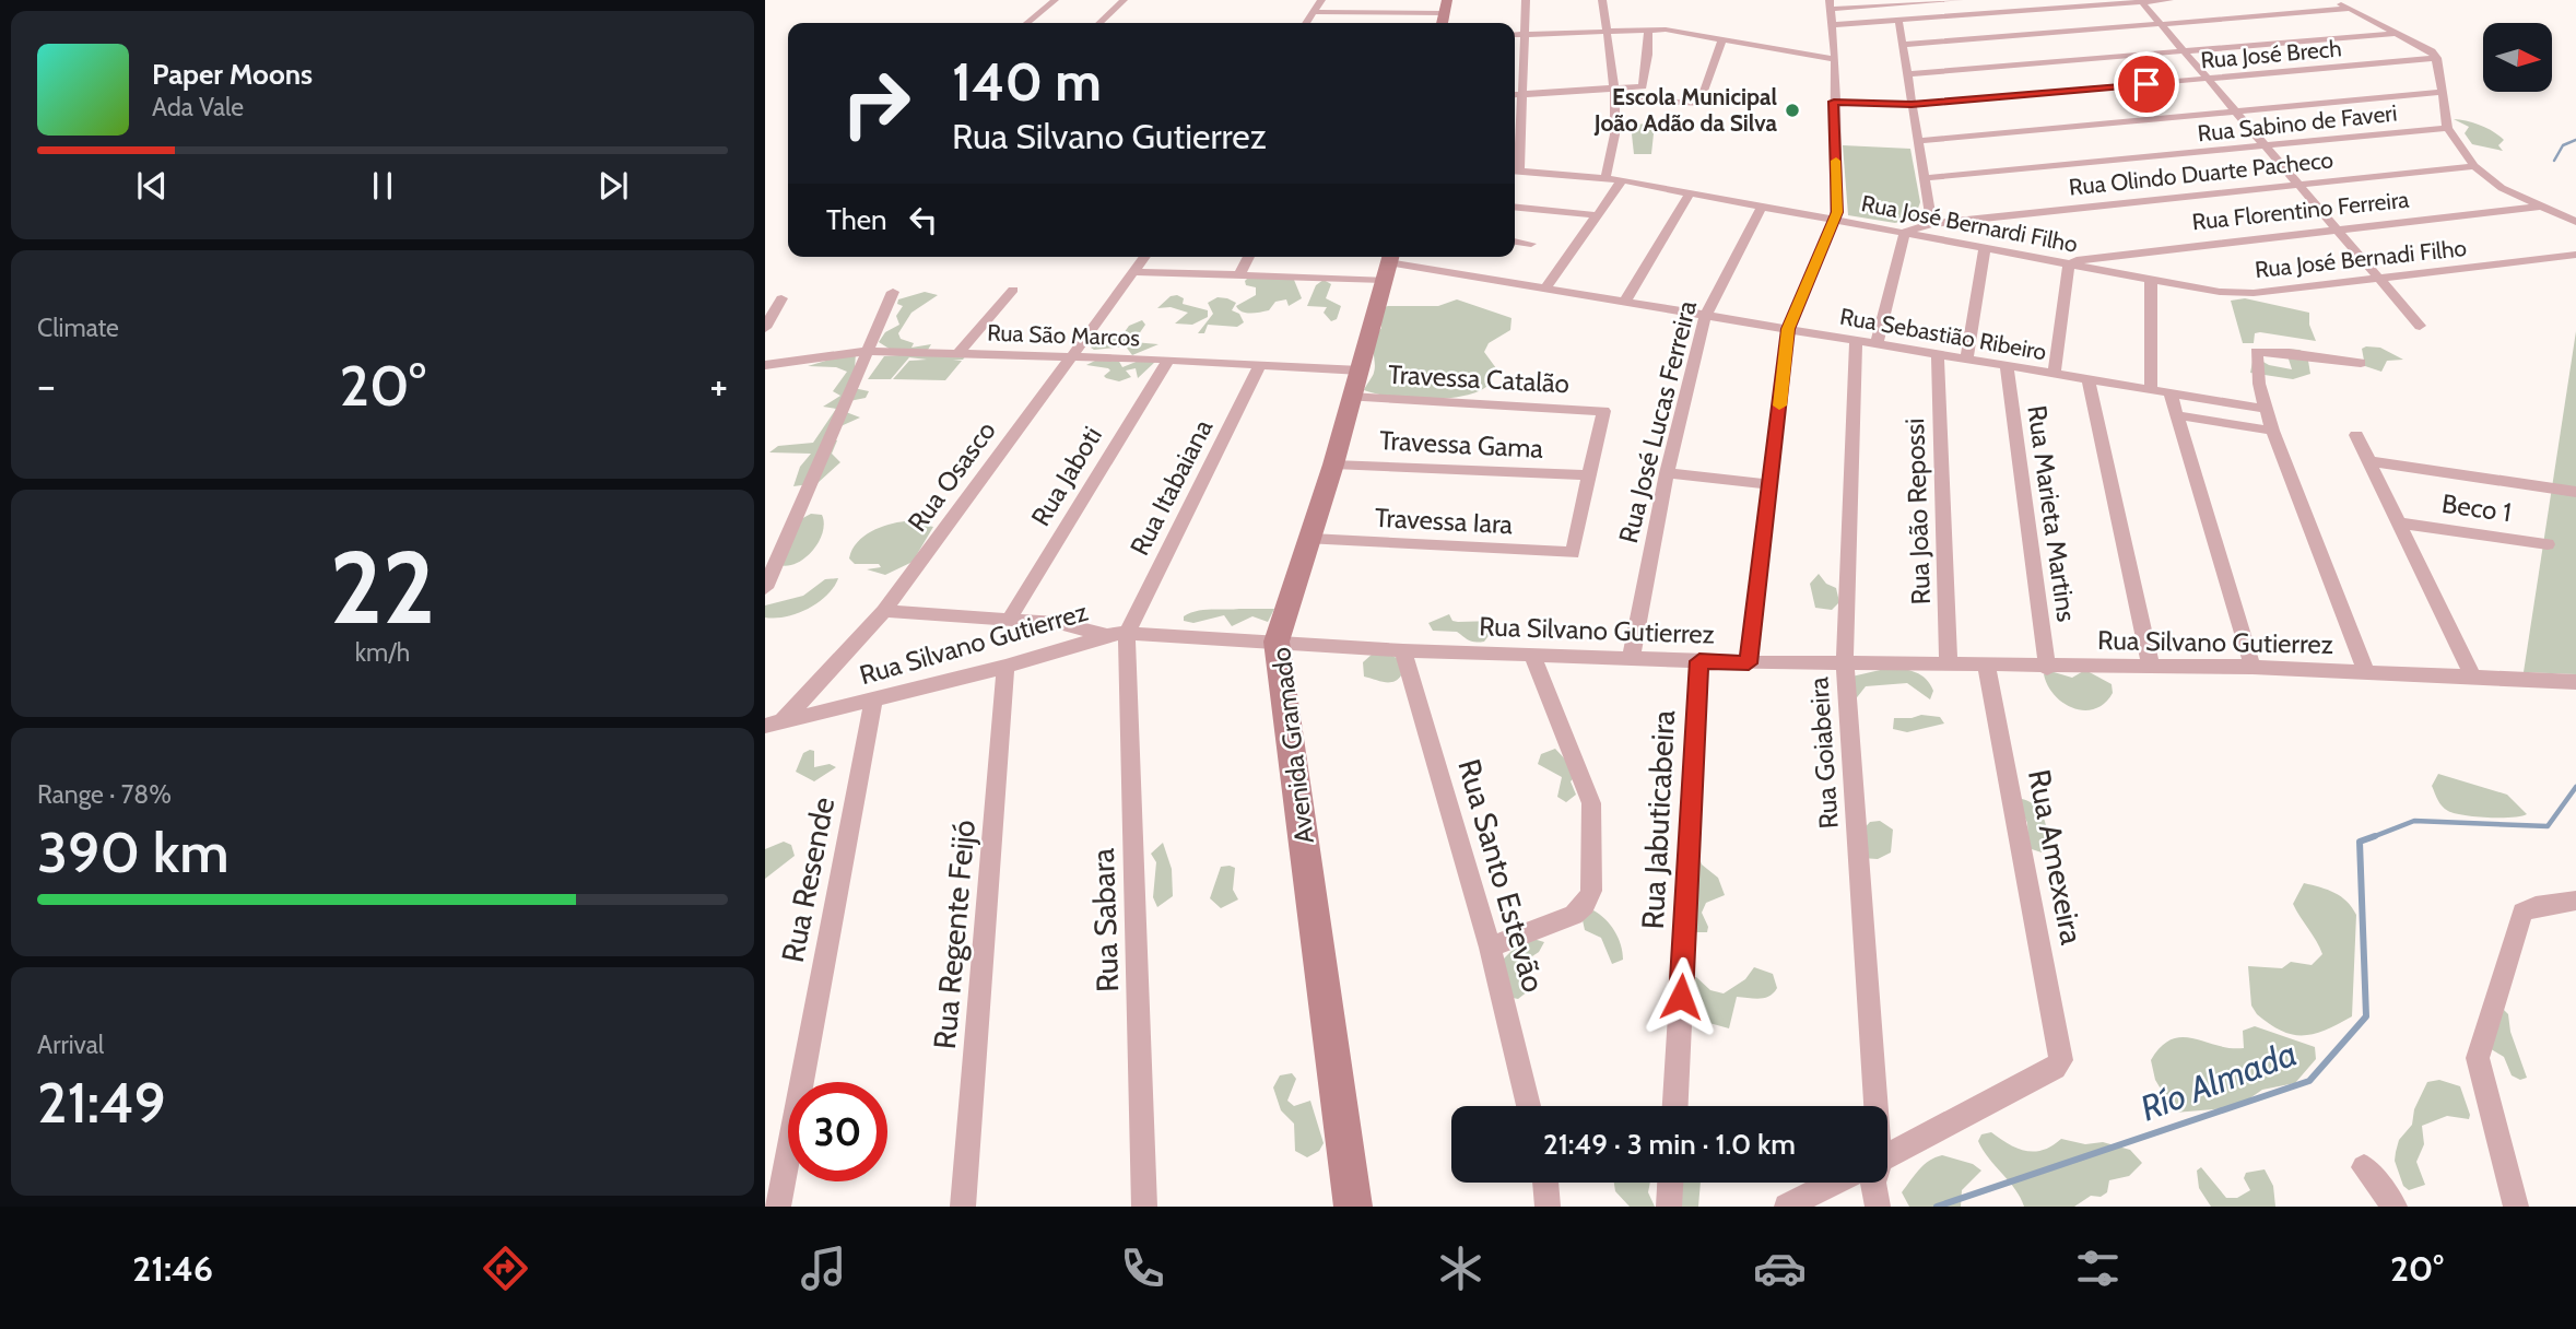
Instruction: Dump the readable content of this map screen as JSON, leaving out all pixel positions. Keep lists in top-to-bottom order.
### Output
{
  "streets": {
    "street": [
      "Rua José Brech",
      "Rua Sabino de Faveri",
      "Rua Olindo Duarte Pacheco",
      "Rua Florentino Ferreira",
      "Rua José Bernardi Filho",
      "Rua José Bernadi Filho",
      "Rua Sebastião Ribeiro",
      "Rua São Marcos",
      "Travessa Catalão",
      "Rua José Lucas Ferreira",
      "Travessa Gama",
      "Rua Osasco",
      "Rua Jaboti",
      "Rua Itabaiana",
      "Beco 1",
      "Rua João Repossi",
      "Rua Marieta Martins",
      "Travessa Iara",
      "Rua Silvano Gutierrez",
      "Avenida Gramado",
      "Rua Goiabeira",
      "Rua Jabuticabeira",
      "Rua Amexeira",
      "Rua Santo Estevão",
      "Rua Resende",
      "Rua Sabara",
      "Rua Regente Feijó"
    ]
  },
  "crossings": [
    ["Rua Olindo Duarte Pacheco", "Rua José Bernardi Filho"],
    ["Rua Florentino Ferreira", "Rua José Bernardi Filho"],
    ["Rua José Bernardi Filho", "Rua José Bernadi Filho"],
    ["Rua José Bernardi Filho", "Rua José Lucas Ferreira"],
    ["Rua Sebastião Ribeiro", "Rua José Lucas Ferreira"],
    ["Rua Sebastião Ribeiro", "Rua Osasco"],
    ["Rua Sebastião Ribeiro", "Rua João Repossi"],
    ["Rua Sebastião Ribeiro", "Rua Marieta Martins"],
    ["Rua Sebastião Ribeiro", "Avenida Gramado"],
    ["Rua Sebastião Ribeiro", "Rua Goiabeira"],
    ["Rua São Marcos", "Rua Osasco"],
    ["Rua São Marcos", "Rua Jaboti"],
    ["Rua São Marcos", "Rua Itabaiana"],
    ["Rua São Marcos", "Avenida Gramado"],
    ["Travessa Catalão", "Avenida Gramado"],
    ["Rua José Lucas Ferreira", "Rua Silvano Gutierrez"],
    ["Travessa Gama", "Avenida Gramado"],
    ["Rua Osasco", "Rua Silvano Gutierrez"],
    ["Rua Itabaiana", "Rua Silvano Gutierrez"],
    ["Rua Itabaiana", "Rua Sabara"],
    ["Rua João Repossi", "Rua Silvano Gutierrez"],
    ["Rua Marieta Martins", "Rua Silvano Gutierrez"],
    ["Travessa Iara", "Avenida Gramado"],
    ["Rua Silvano Gutierrez", "Avenida Gramado"],
    ["Rua Silvano Gutierrez", "Rua Goiabeira"],
    ["Rua Silvano Gutierrez", "Rua Jabuticabeira"],
    ["Rua Silvano Gutierrez", "Rua Amexeira"],
    ["Rua Silvano Gutierrez", "Rua Santo Estevão"],
    ["Rua Silvano Gutierrez", "Rua Resende"],
    ["Rua Silvano Gutierrez", "Rua Sabara"],
    ["Rua Silvano Gutierrez", "Rua Regente Feijó"]
  ],
  "water": ["Río Almada"],
  "places": ["Escola Municipal João Adão da Silva"],
  "north": "right",
  "page": {
    "turn": ["140 m", "Rua Silvano Gutierrez"],
    "song": ["Paper Moons", "Ada Vale"],
    "then": "Then",
    "tile": [
      "Climate",
      ["22", "km/h"],
      ["Range · 78%", "390 km"],
      ["Arrival", "21:49"]
    ],
    "heat": ["−", "20°", "+"],
    "limit": "30",
    "trip": "21:49 · 3 min · 1.0 km",
    "tabs": ["21:46", "20°"]
  }
}
